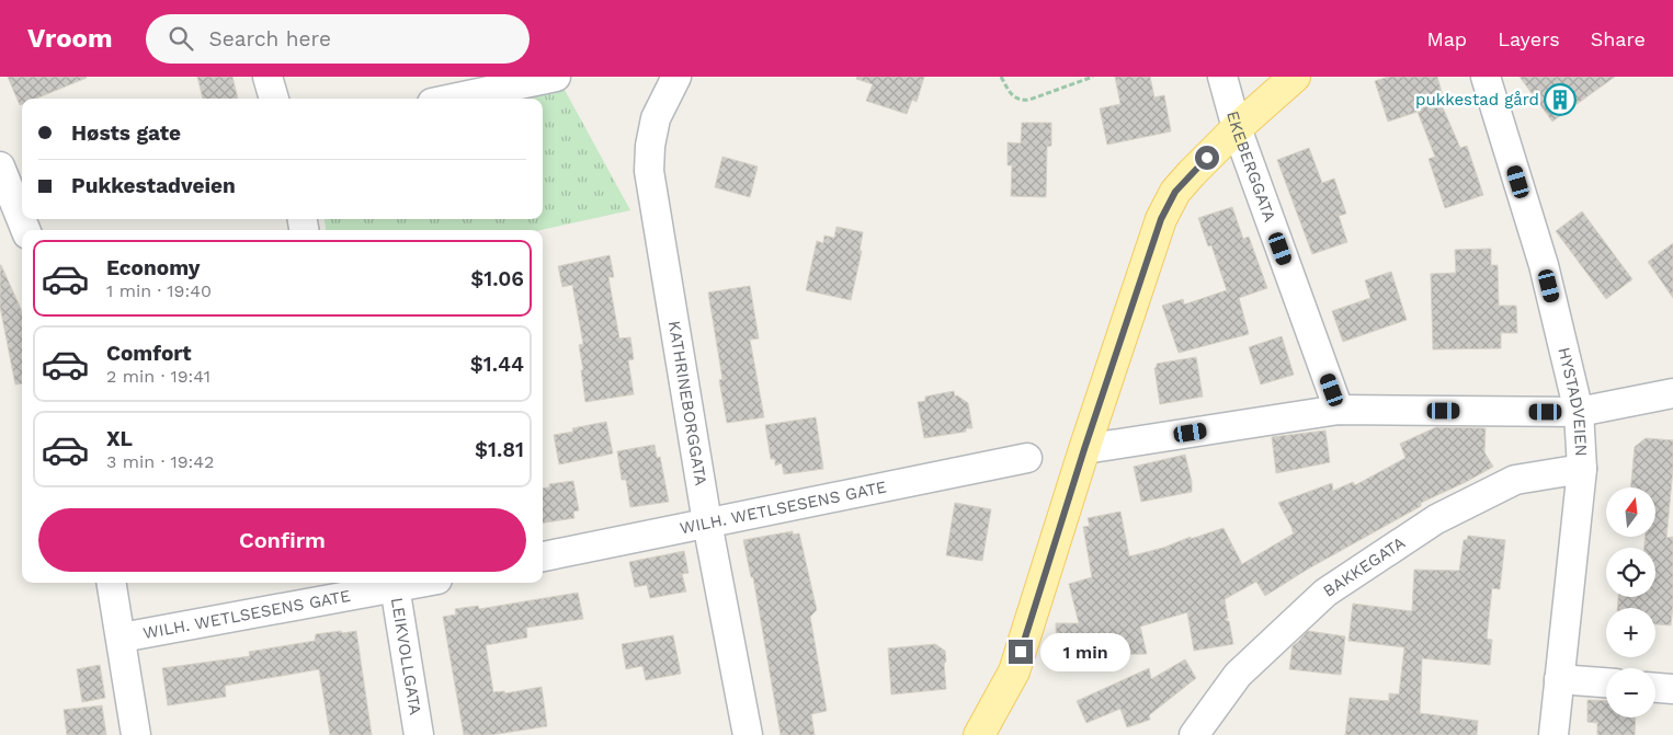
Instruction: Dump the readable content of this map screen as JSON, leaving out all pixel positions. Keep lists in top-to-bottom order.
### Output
{
  "streets": {
    "street": [
      "EKEBERGGATA",
      "HYSTADVEIEN",
      "KATHRINEBORGGATA",
      "WILH. WETLSESENS GATE",
      "BAKKEGATA",
      "LEIKVOLLGATA"
    ]
  },
  "crossings": [
    ["HYSTADVEIEN", "BAKKEGATA"],
    ["KATHRINEBORGGATA", "WILH. WETLSESENS GATE"],
    ["WILH. WETLSESENS GATE", "LEIKVOLLGATA"]
  ],
  "places": {
    "building": ["pukkestad gård"]
  },
  "north": "top",
  "page": {
    "header": "Vroom",
    "search": "Search here",
    "nav": ["Map", "Layers", "Share"],
    "banner": ["Høsts gate", "Pukkestadveien"],
    "list": [
      {
        "name": "Economy",
        "note": "1 min · 19:40",
        "value": "$1.06"
      },
      {
        "name": "Comfort",
        "note": "2 min · 19:41",
        "value": "$1.44"
      },
      {
        "name": "XL",
        "note": "3 min · 19:42",
        "value": "$1.81"
      }
    ],
    "map_buttons": ["+", "−"],
    "buttons": "Confirm",
    "bubble": "1 min"
  }
}
